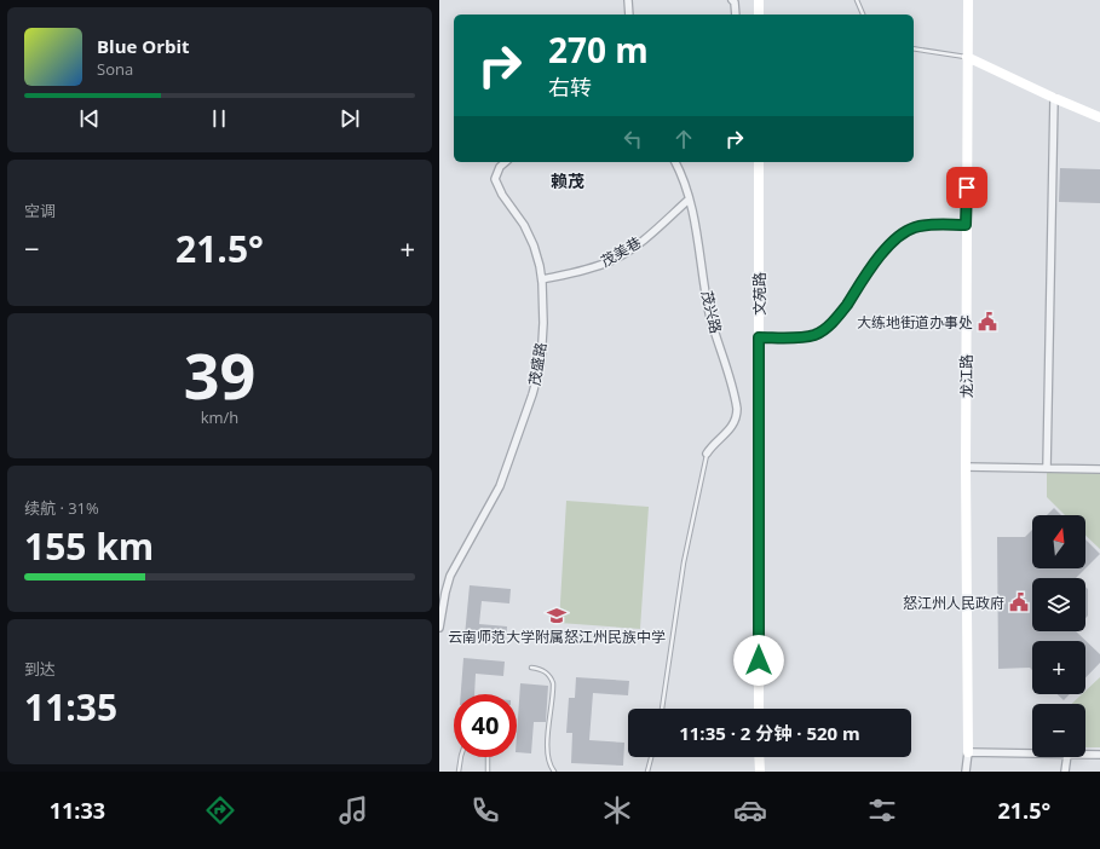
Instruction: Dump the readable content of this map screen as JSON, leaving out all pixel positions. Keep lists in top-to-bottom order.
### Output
{
  "streets": {
    "main road": ["文苑路", "龙江路"],
    "street": ["茂美巷", "茂兴路", "茂盛路"]
  },
  "crossings": [
    ["茂美巷", "茂兴路"],
    ["茂美巷", "茂盛路"]
  ],
  "districts": ["赖茂"],
  "places": {
    "public building": ["大练地街道办事处", "怒江州人民政府"],
    "school or university": ["云南师范大学附属怒江州民族中学"]
  },
  "north": "top",
  "page": {
    "turn": ["270 m", "右转"],
    "song": ["Blue Orbit", "Sona"],
    "tile": [
      "空调",
      ["39", "km/h"],
      ["续航 · 31%", "155 km"],
      ["到达", "11:35"]
    ],
    "heat": ["−", "21.5°", "+"],
    "map_buttons": ["+", "−"],
    "limit": "40",
    "trip": "11:35 · 2 分钟 · 520 m",
    "tabs": ["11:33", "21.5°"]
  }
}
